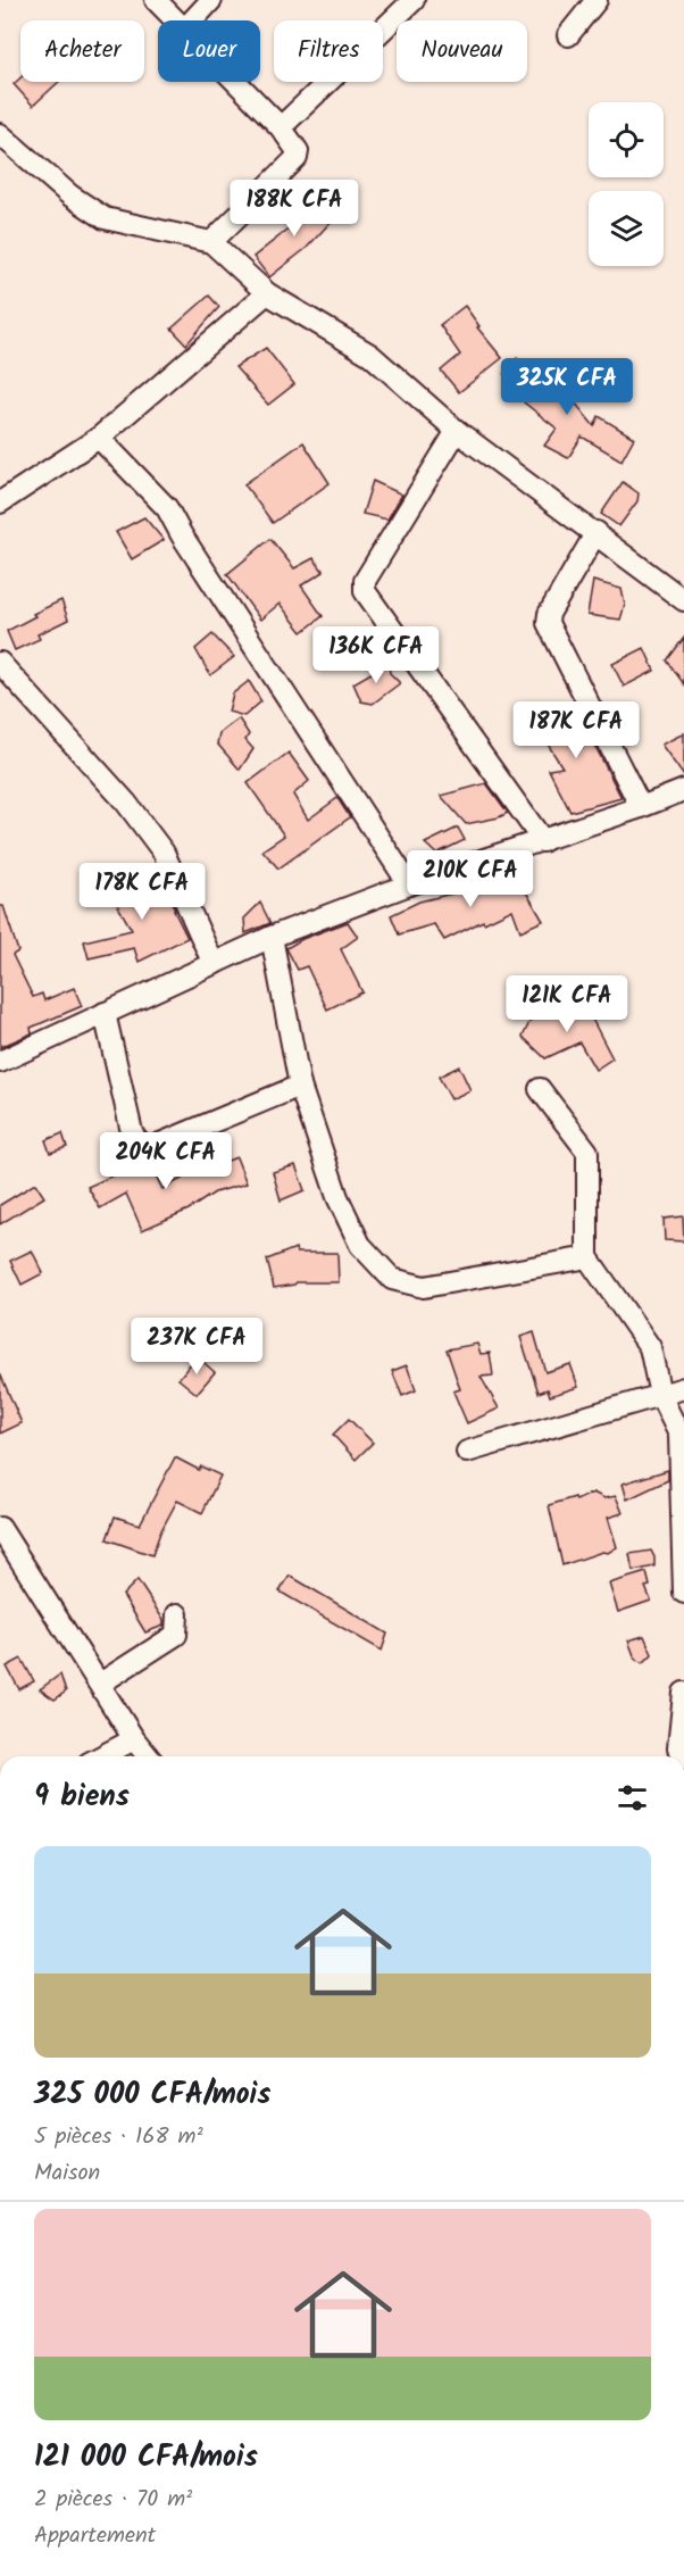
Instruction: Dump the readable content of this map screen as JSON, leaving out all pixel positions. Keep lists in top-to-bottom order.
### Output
{
  "page": {
    "chip": [
      "Acheter",
      "Louer",
      "Filtres",
      "Nouveau"
    ],
    "price": [
      "188K CFA",
      "325K CFA",
      "136K CFA",
      "187K CFA",
      "210K CFA",
      "178K CFA",
      "121K CFA",
      "204K CFA",
      "237K CFA"
    ],
    "heading": "9 biens",
    "list": [
      {
        "name": "325 000 CFA/mois",
        "note": "5 pièces · 168 m² · Maison"
      },
      {
        "name": "121 000 CFA/mois",
        "note": "2 pièces · 70 m² · Appartement"
      }
    ]
  }
}
